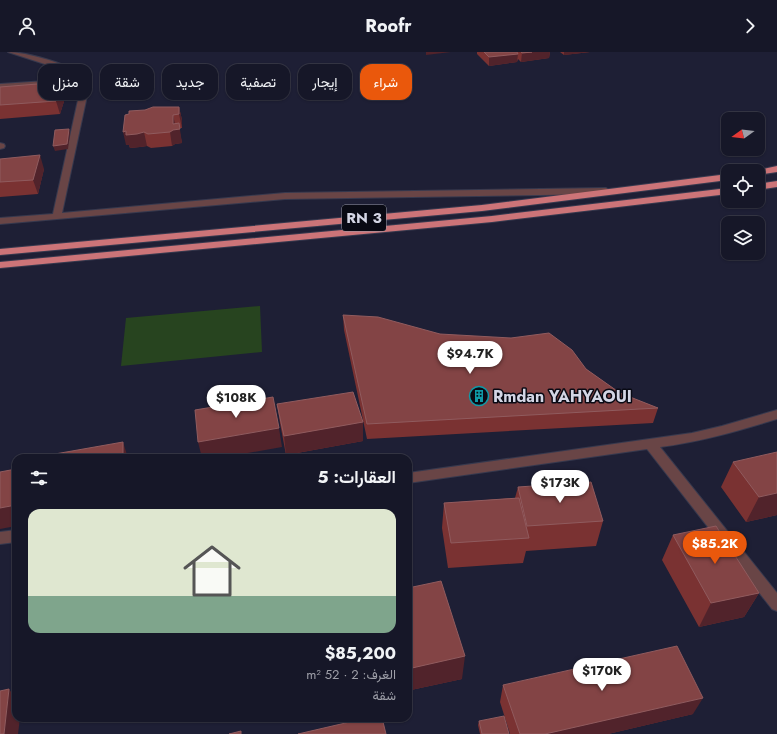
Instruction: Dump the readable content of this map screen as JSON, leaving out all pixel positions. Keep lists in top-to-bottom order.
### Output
{
  "streets": {
    "highway": ["RN 3"]
  },
  "places": {
    "building": ["Rmdan YAHYAOUI"]
  },
  "north": "left",
  "page": {
    "header": "Roofr",
    "chip": [
      "شراء",
      "إيجار",
      "تصفية",
      "جديد",
      "شقة",
      "منزل"
    ],
    "price": [
      "$94.7K",
      "$108K",
      "$173K",
      "$85.2K",
      "$170K"
    ],
    "heading": "العقارات: 5",
    "list": [
      {
        "name": "$85,200",
        "note": "الغرف: 2 · 52 m² · شقة"
      }
    ]
  }
}
